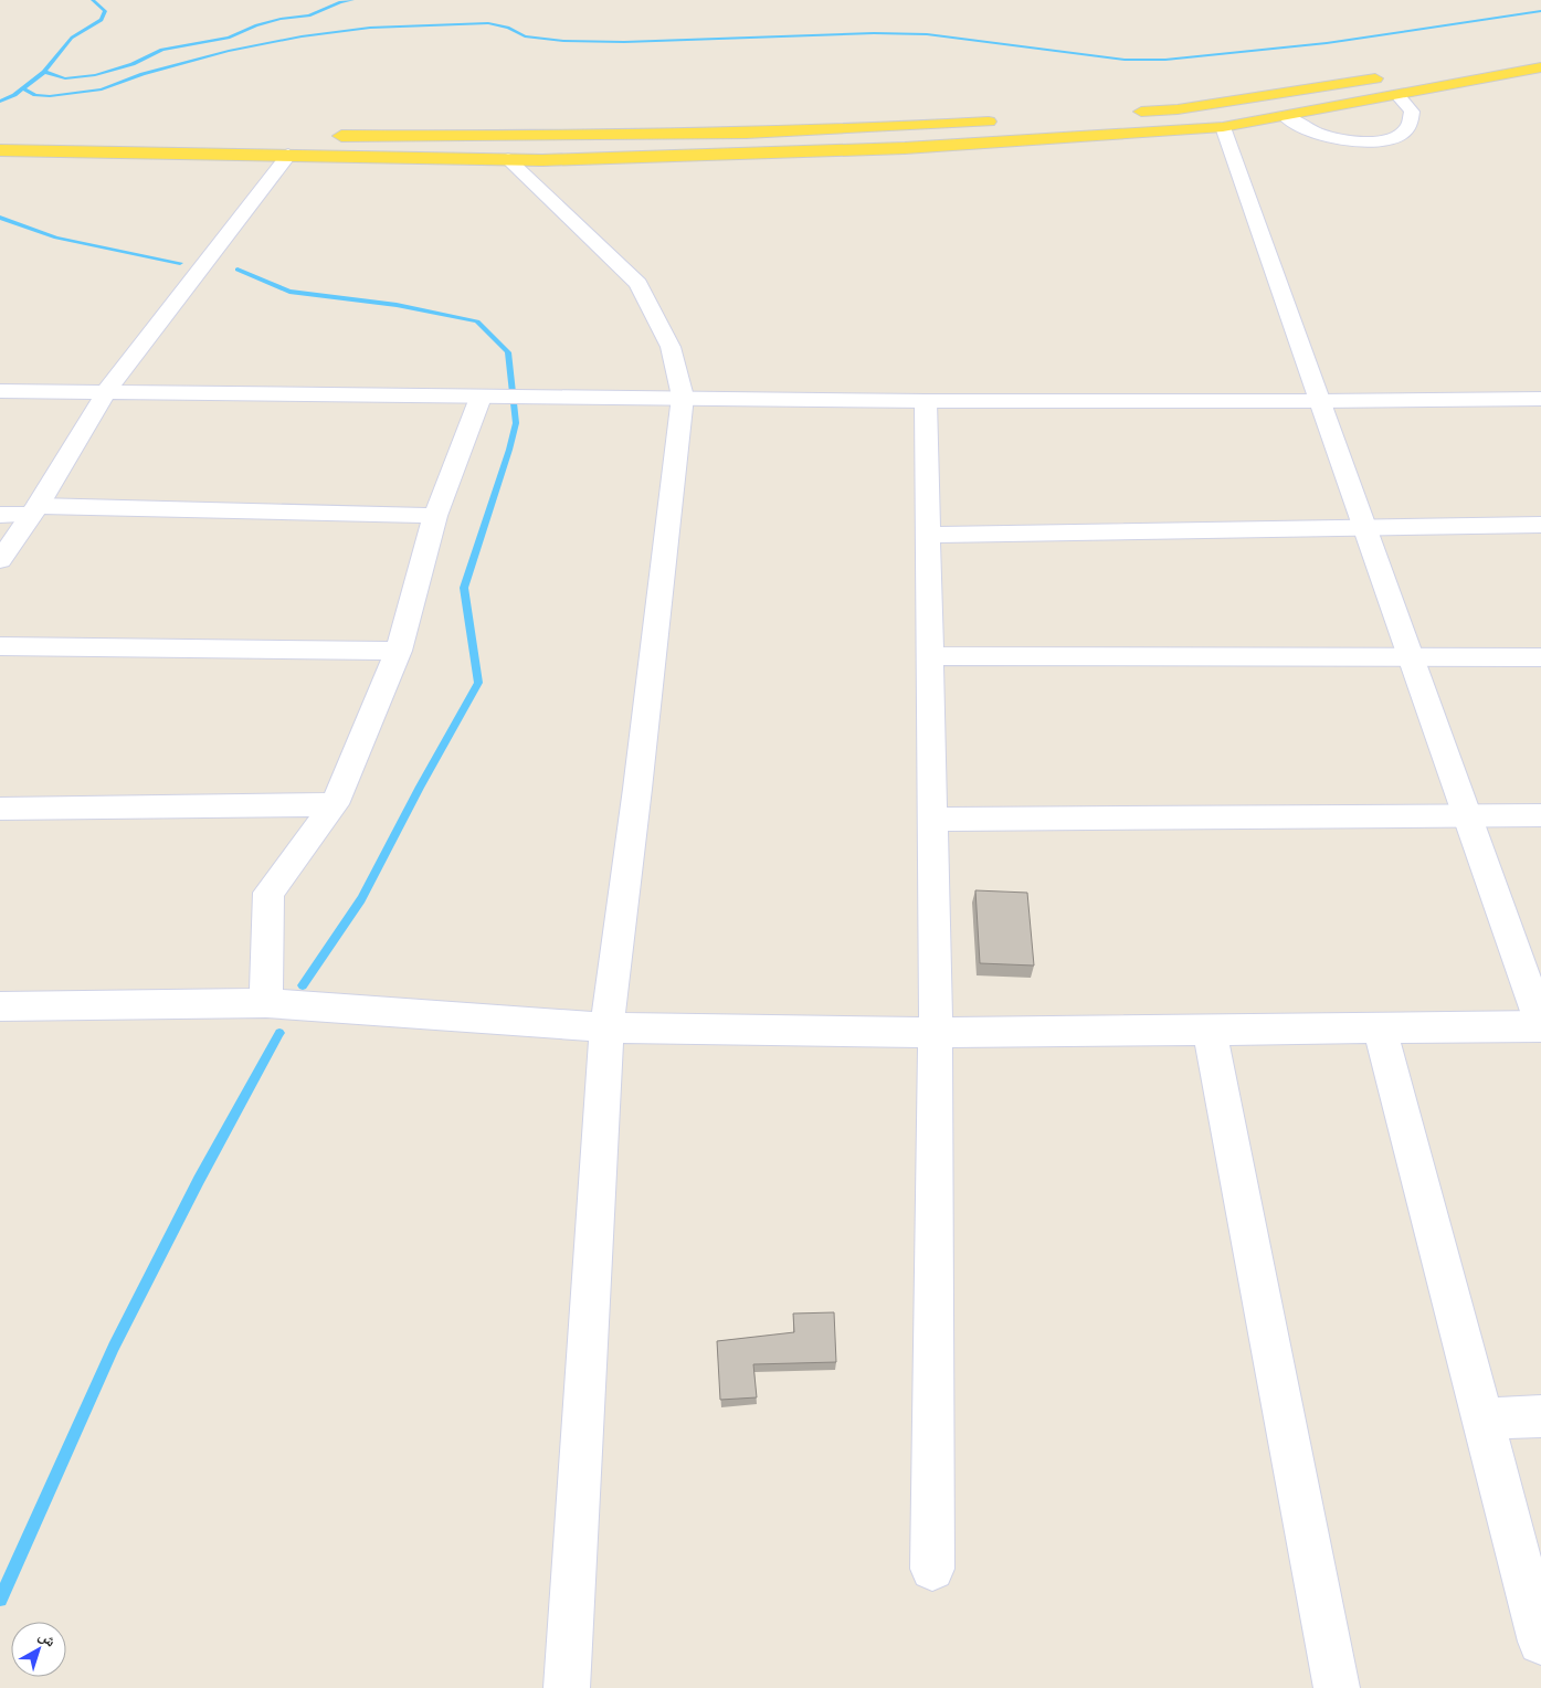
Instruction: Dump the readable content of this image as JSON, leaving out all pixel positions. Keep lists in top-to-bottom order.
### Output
{
  "north": "top right"
}
